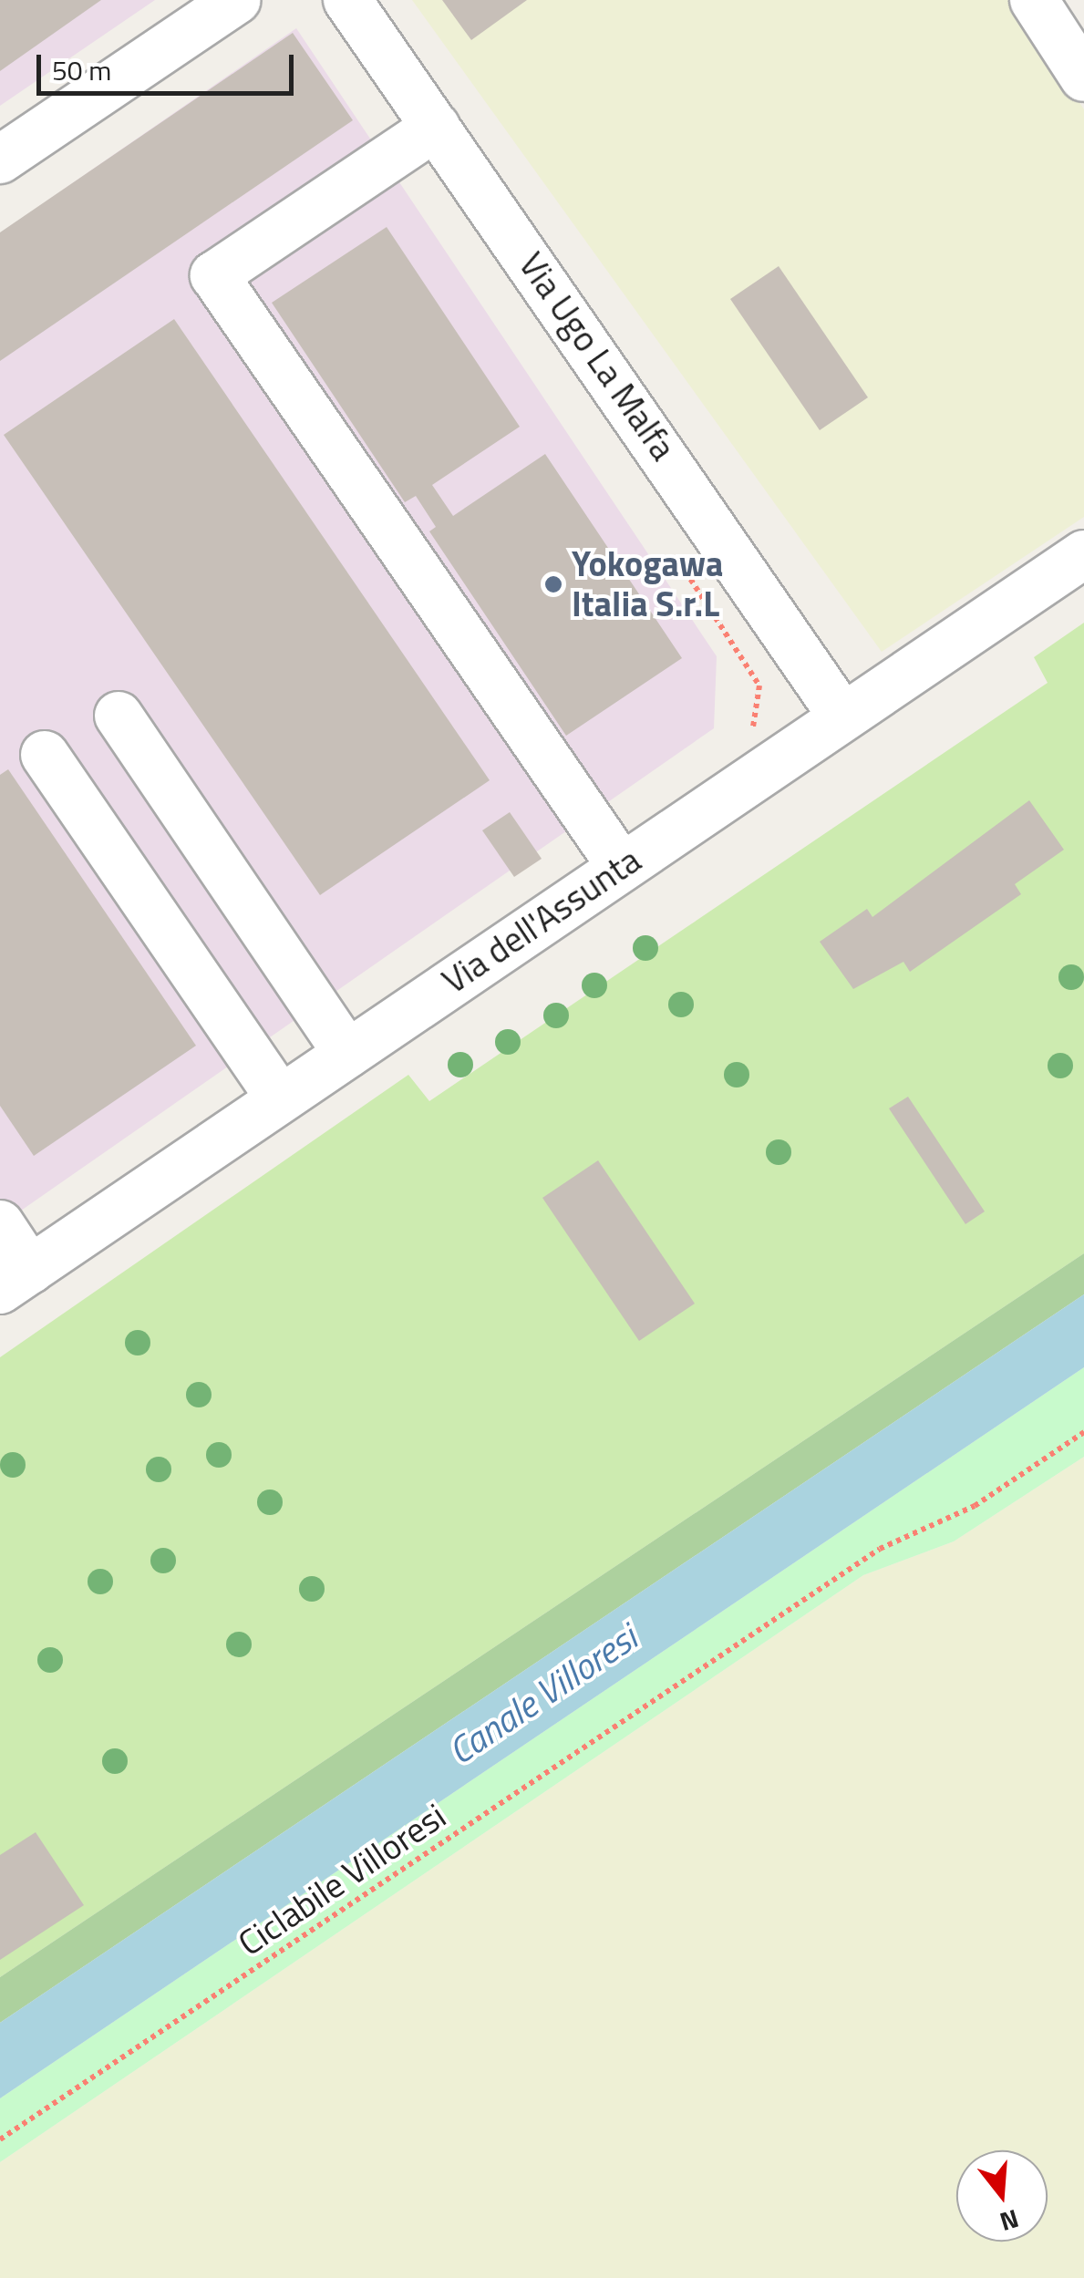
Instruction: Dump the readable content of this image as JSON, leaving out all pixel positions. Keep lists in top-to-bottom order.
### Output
{
  "streets": {
    "street": ["Via Ugo La Malfa", "Via dell'Assunta"],
    "path": ["Ciclabile Villoresi"]
  },
  "crossings": [
    ["Via Ugo La Malfa", "Via dell'Assunta"]
  ],
  "water": ["Canale Villoresi"],
  "places": ["Yokogawa Italia S.r.L"],
  "scale_bar": "50 m",
  "north": "bottom"
}
